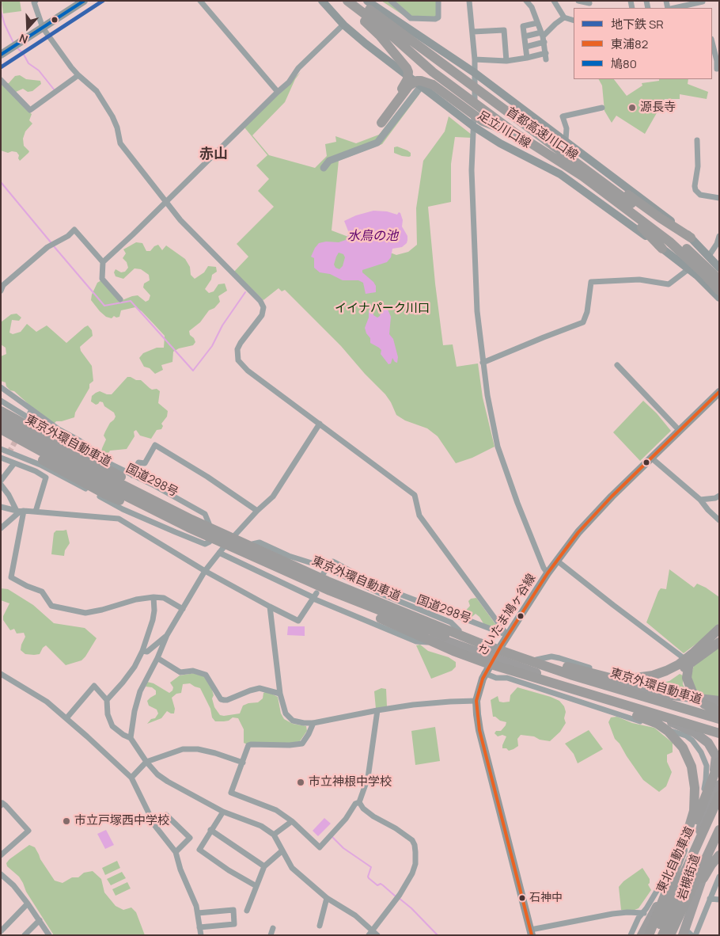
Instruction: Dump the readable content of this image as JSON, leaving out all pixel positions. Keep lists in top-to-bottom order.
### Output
{
  "streets": {
    "highway": [
      "首都高速川口線",
      "東京外環自動車道",
      "国道298号",
      "東北自動車道",
      "岩槻街道"
    ],
    "main road": ["足立川口線", "さいたま鳩ヶ谷線"]
  },
  "crossings": [
    ["国道298号", "さいたま鳩ヶ谷線"]
  ],
  "districts": ["赤山"],
  "water": ["水鳥の池"],
  "parks": ["イイナパーク川口"],
  "places": [
    "源長寺",
    "市立神根中学校",
    "市立戸塚西中学校",
    "石神中"
  ],
  "lines": ["metro line SR", "transit line 鳩80", "transit line 東浦82"],
  "legend": ["地下鉄 SR", "東浦82", "鳩80"],
  "north": "bottom"
}
